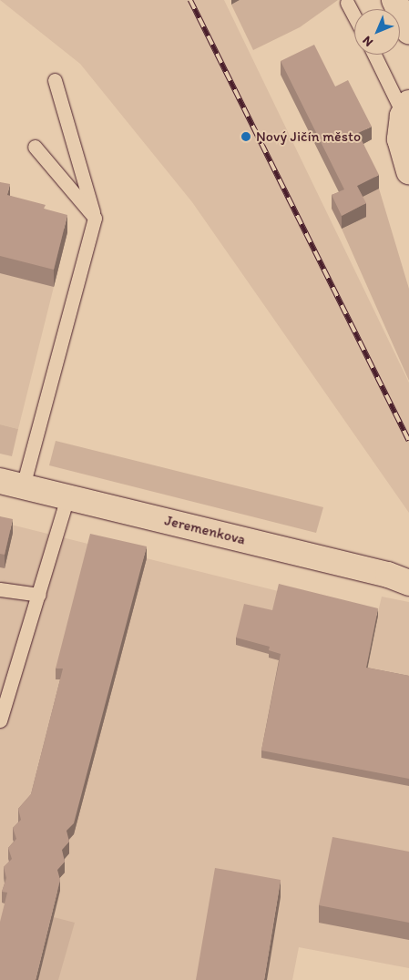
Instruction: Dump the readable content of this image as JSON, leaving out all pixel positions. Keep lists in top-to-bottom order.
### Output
{
  "streets": {
    "street": ["Jeremenkova"]
  },
  "places": ["Nový Jičín město"],
  "north": "bottom left"
}
